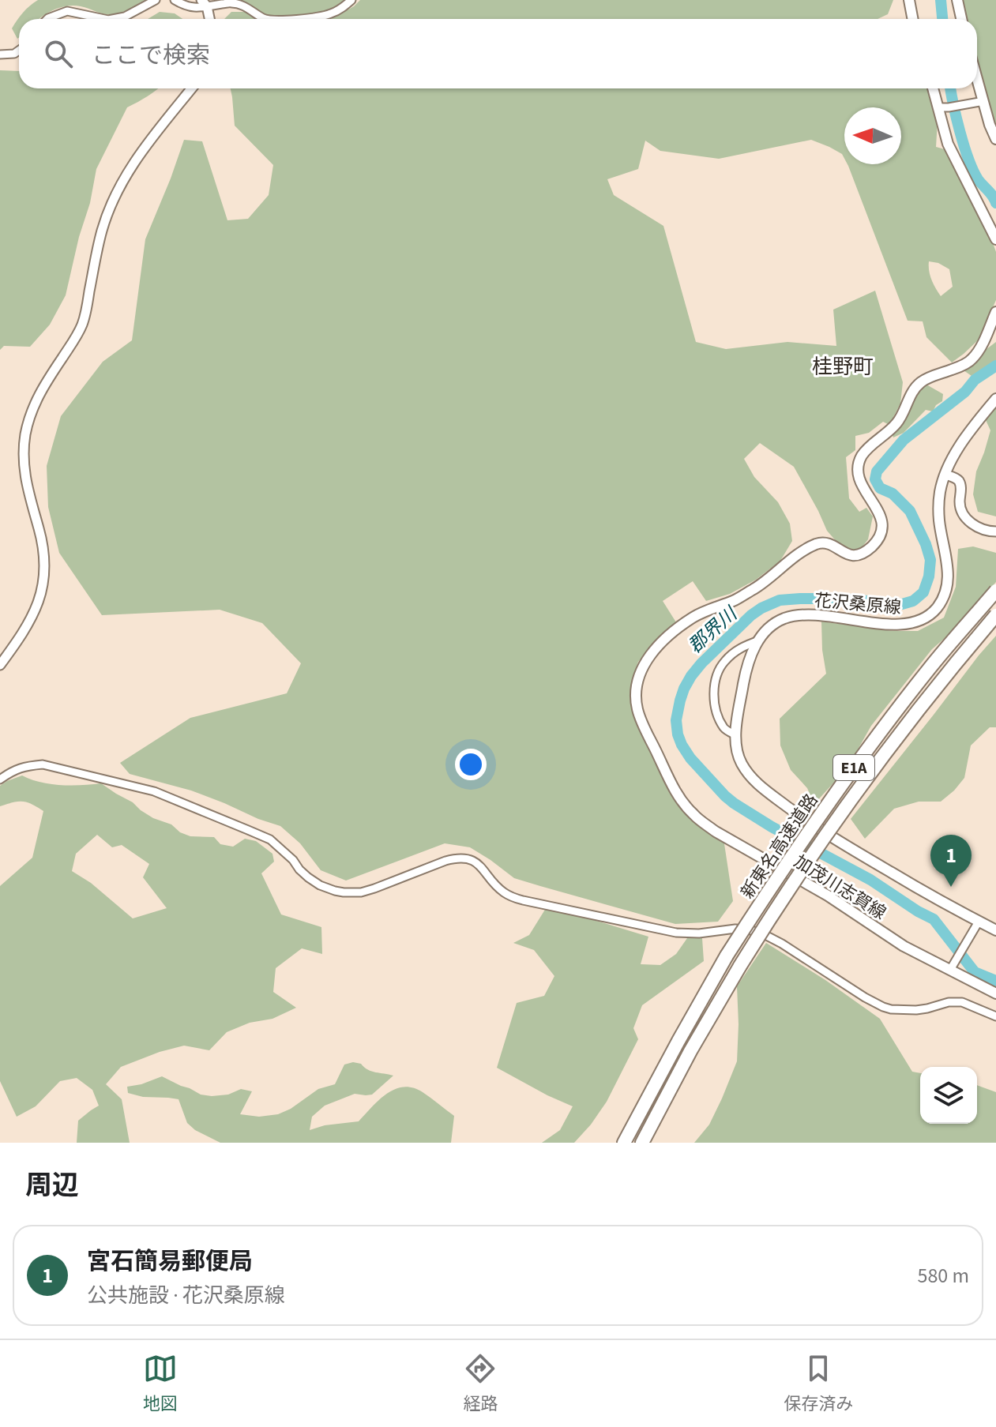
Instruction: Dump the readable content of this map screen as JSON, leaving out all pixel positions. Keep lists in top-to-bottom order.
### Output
{
  "streets": {
    "highway": ["E1A", "新東名高速道路"],
    "main road": ["花沢桑原線", "加茂川志賀線"]
  },
  "districts": ["桂野町"],
  "water": ["郡界川"],
  "north": "left",
  "page": {
    "search": "ここで検索",
    "pins": "1",
    "heading": "周辺",
    "list": [
      {
        "mark": "1",
        "name": "宮石簡易郵便局",
        "note": "公共施設 · 花沢桑原線",
        "value": "580 m"
      }
    ],
    "nav": ["地図", "経路", "保存済み"]
  }
}
